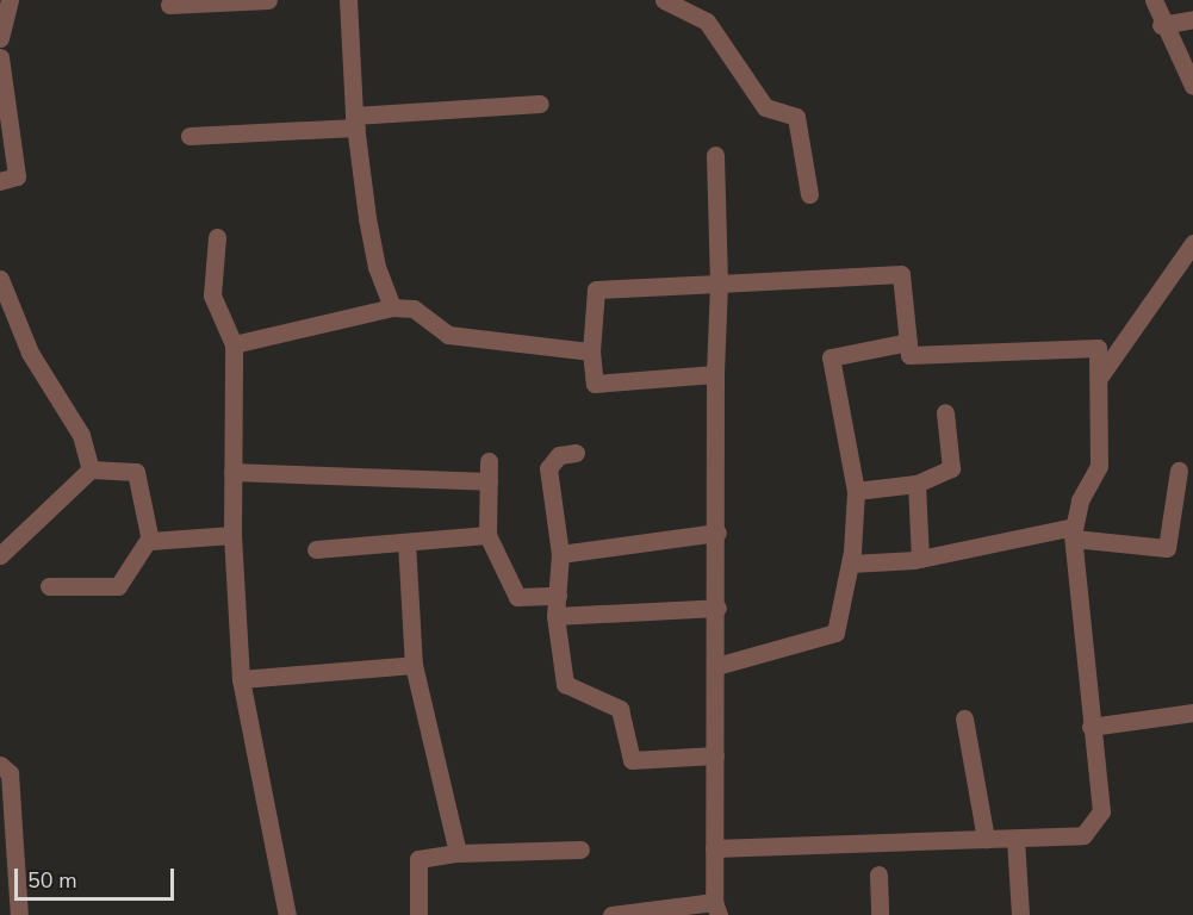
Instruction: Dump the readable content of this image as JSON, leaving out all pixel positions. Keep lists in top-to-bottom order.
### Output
{
  "scale_bar": "50 m"
}
